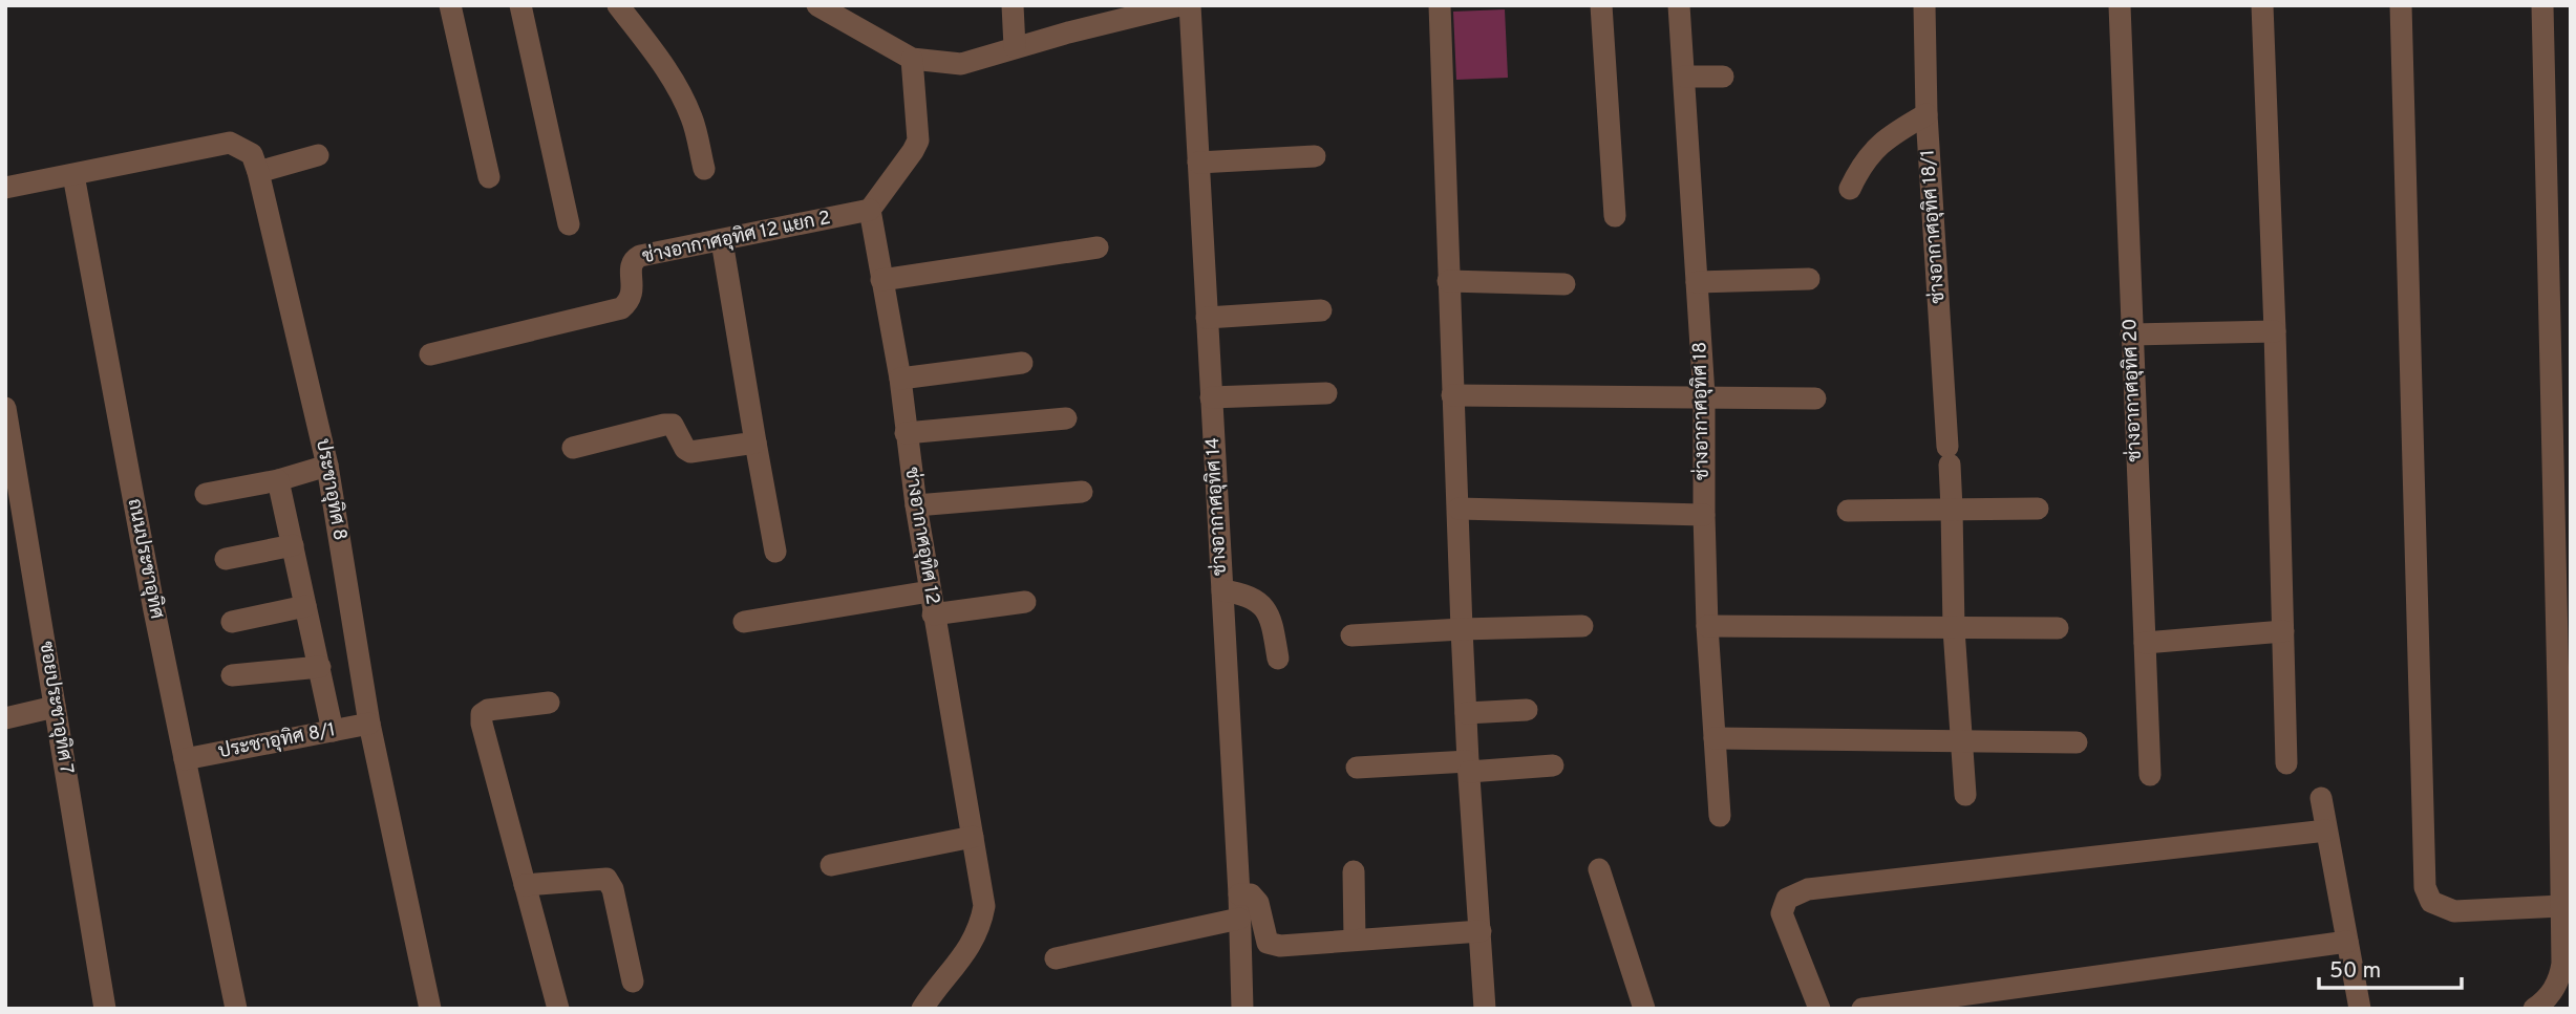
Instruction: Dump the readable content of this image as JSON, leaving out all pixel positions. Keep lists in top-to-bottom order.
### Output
{
  "streets": {
    "street": [
      "ช่างอากาศอุทิศ 18/1",
      "ช่างอากาศอุทิศ 12 แยก 2",
      "ช่างอากาศอุทิศ 20",
      "ช่างอากาศอุทิศ 18",
      "ประชาอุทิศ 8",
      "ช่างอากาศอุทิศ 14",
      "ช่างอากาศอุทิศ 12",
      "ถนนประชาอุทิศ",
      "ซอยประชาอุทิศ 7",
      "ประชาอุทิศ 8/1"
    ]
  },
  "crossings": [
    ["ช่างอากาศอุทิศ 12 แยก 2", "ช่างอากาศอุทิศ 12"],
    ["ประชาอุทิศ 8", "ถนนประชาอุทิศ"],
    ["ประชาอุทิศ 8", "ประชาอุทิศ 8/1"],
    ["ถนนประชาอุทิศ", "ประชาอุทิศ 8/1"]
  ],
  "scale_bar": "50 m"
}
